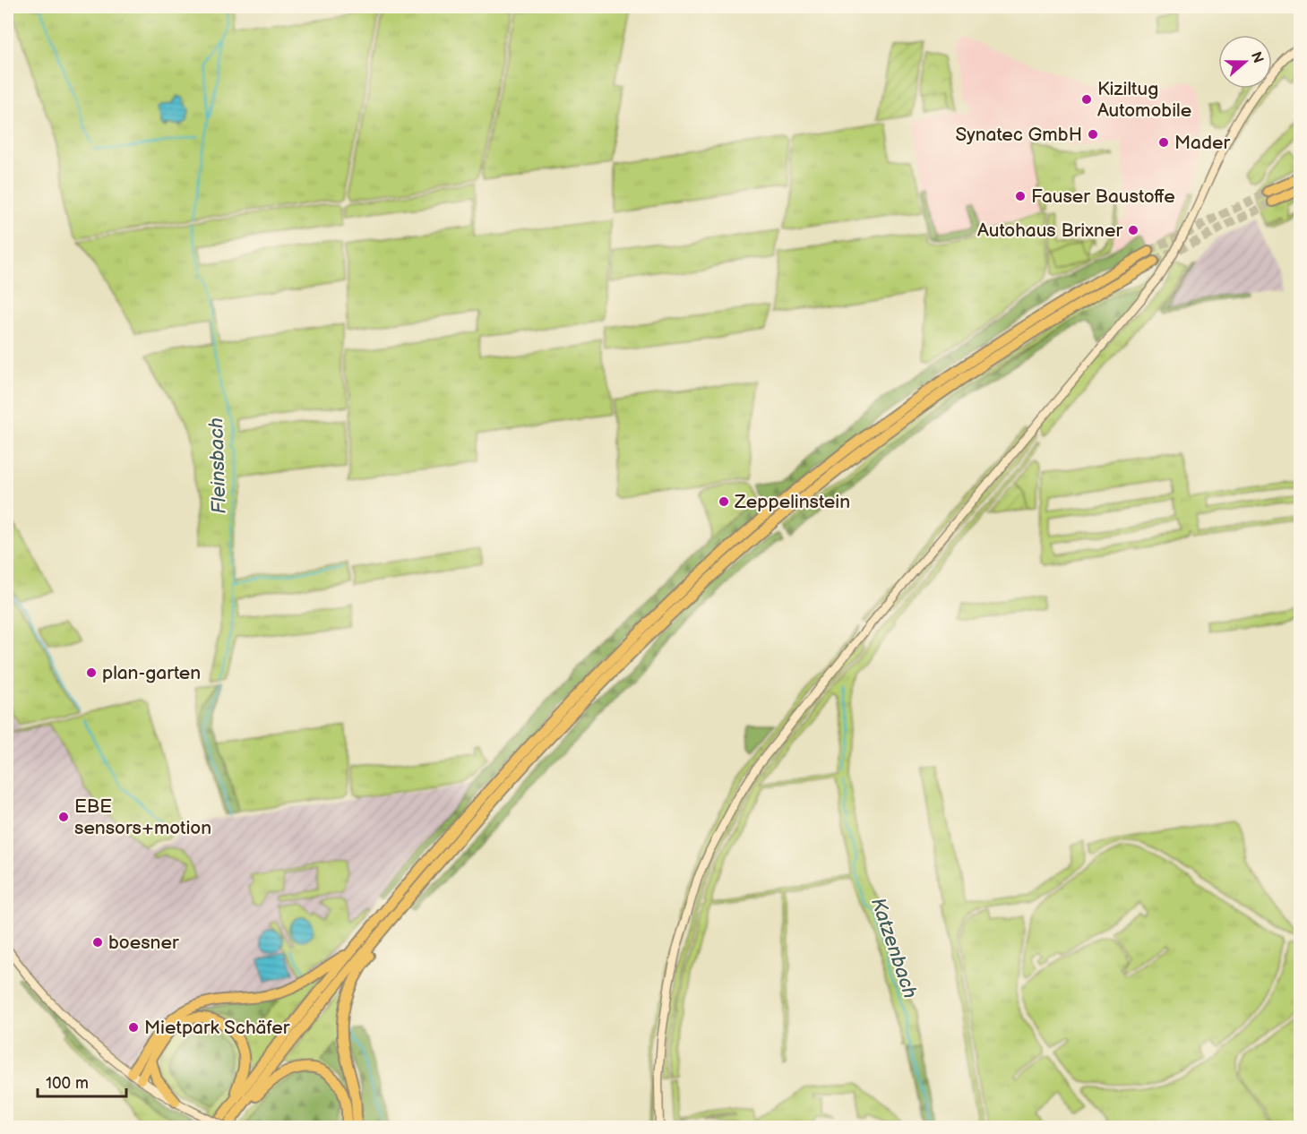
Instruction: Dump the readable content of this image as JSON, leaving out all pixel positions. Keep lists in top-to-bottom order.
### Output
{
  "water": ["Fleinsbach", "Katzenbach"],
  "places": [
    "Kiziltug Automobile",
    "Synatec GmbH",
    "Mader",
    "Fauser Baustoffe",
    "Autohaus Brixner",
    "Zeppelinstein",
    "plan-garten",
    "EBE sensors+motion",
    "boesner",
    "Mietpark Schäfer"
  ],
  "scale_bar": "100 m",
  "north": "right"
}
